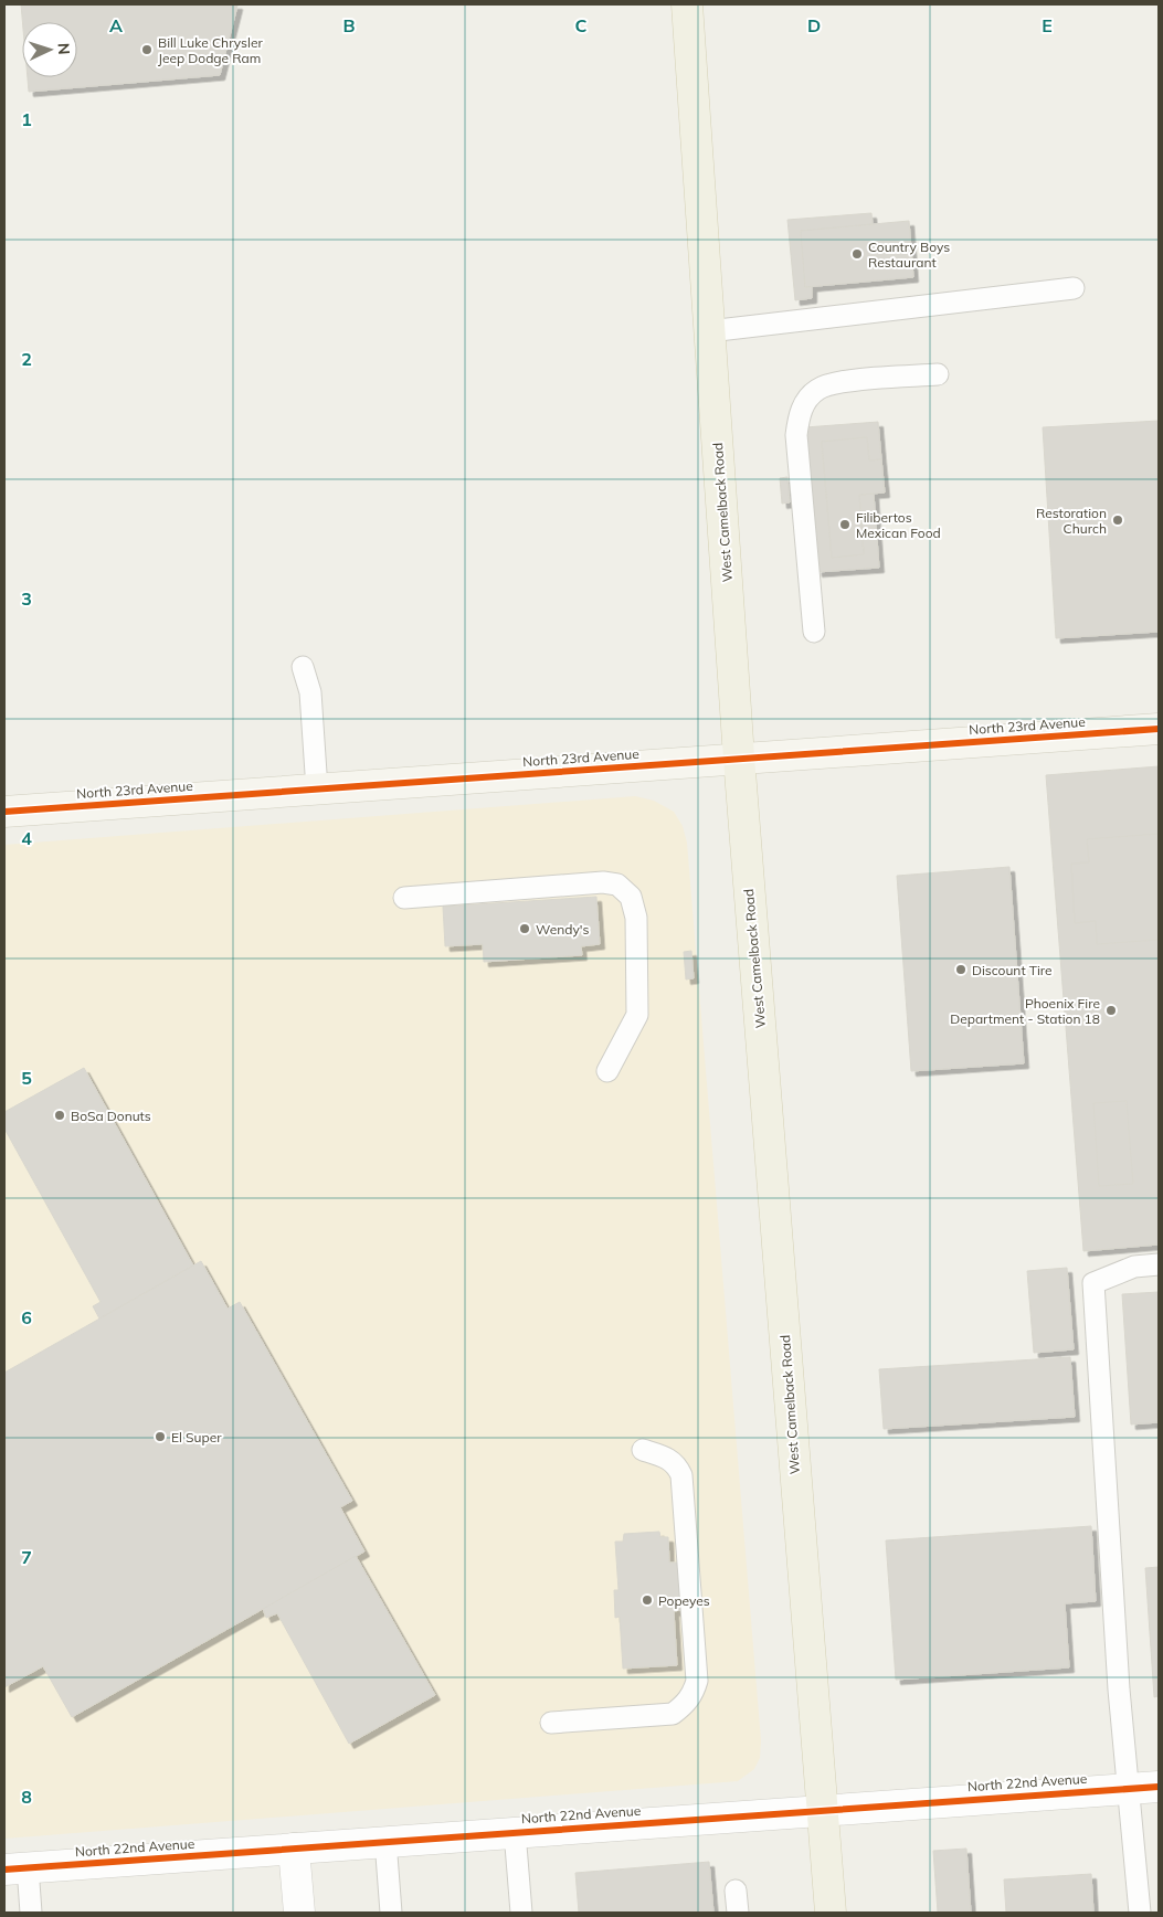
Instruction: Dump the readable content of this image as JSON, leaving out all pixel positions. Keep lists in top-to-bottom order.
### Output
{
  "streets": {
    "main road": ["West Camelback Road"],
    "street": ["North 23rd Avenue", "North 22nd Avenue"]
  },
  "crossings": [
    ["West Camelback Road", "North 23rd Avenue"],
    ["West Camelback Road", "North 22nd Avenue"]
  ],
  "places": [
    "Bill Luke Chrysler Jeep Dodge Ram",
    "Country Boys Restaurant",
    "Restoration Church",
    "Filibertos Mexican Food",
    "Wendy's",
    "Discount Tire",
    "Phoenix Fire Department - Station 18",
    "BoSa Donuts",
    "El Super",
    "Popeyes"
  ],
  "north": "right",
  "grid": {
    "columns": [
      "A",
      "B",
      "C",
      "D",
      "E"
    ],
    "rows": [
      "1",
      "2",
      "3",
      "4",
      "5",
      "6",
      "7",
      "8"
    ]
  }
}
